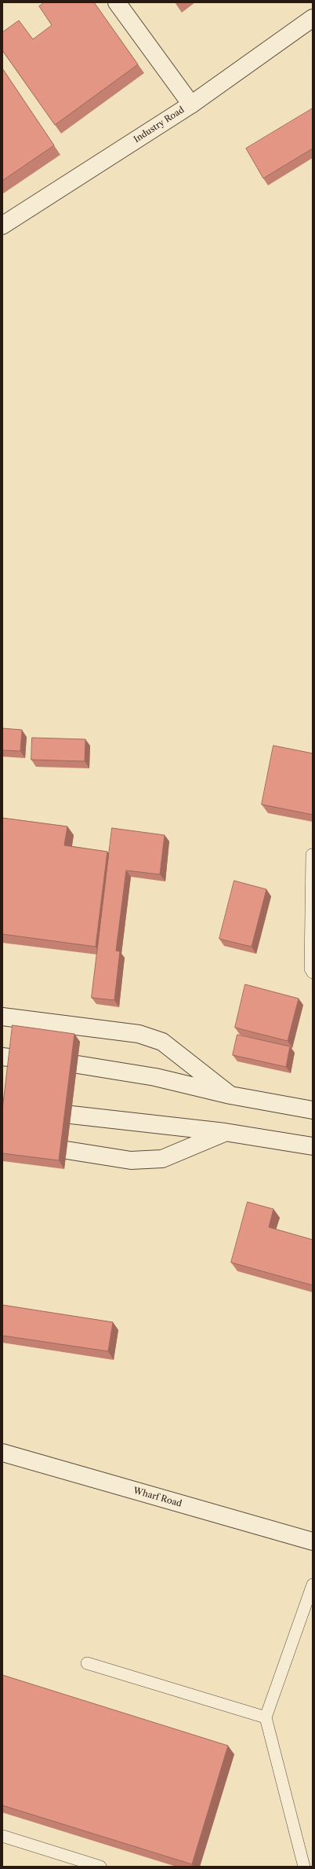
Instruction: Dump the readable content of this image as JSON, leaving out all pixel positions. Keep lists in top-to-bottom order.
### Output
{
  "streets": {
    "street": ["Industry Road", "Wharf Road"]
  }
}
